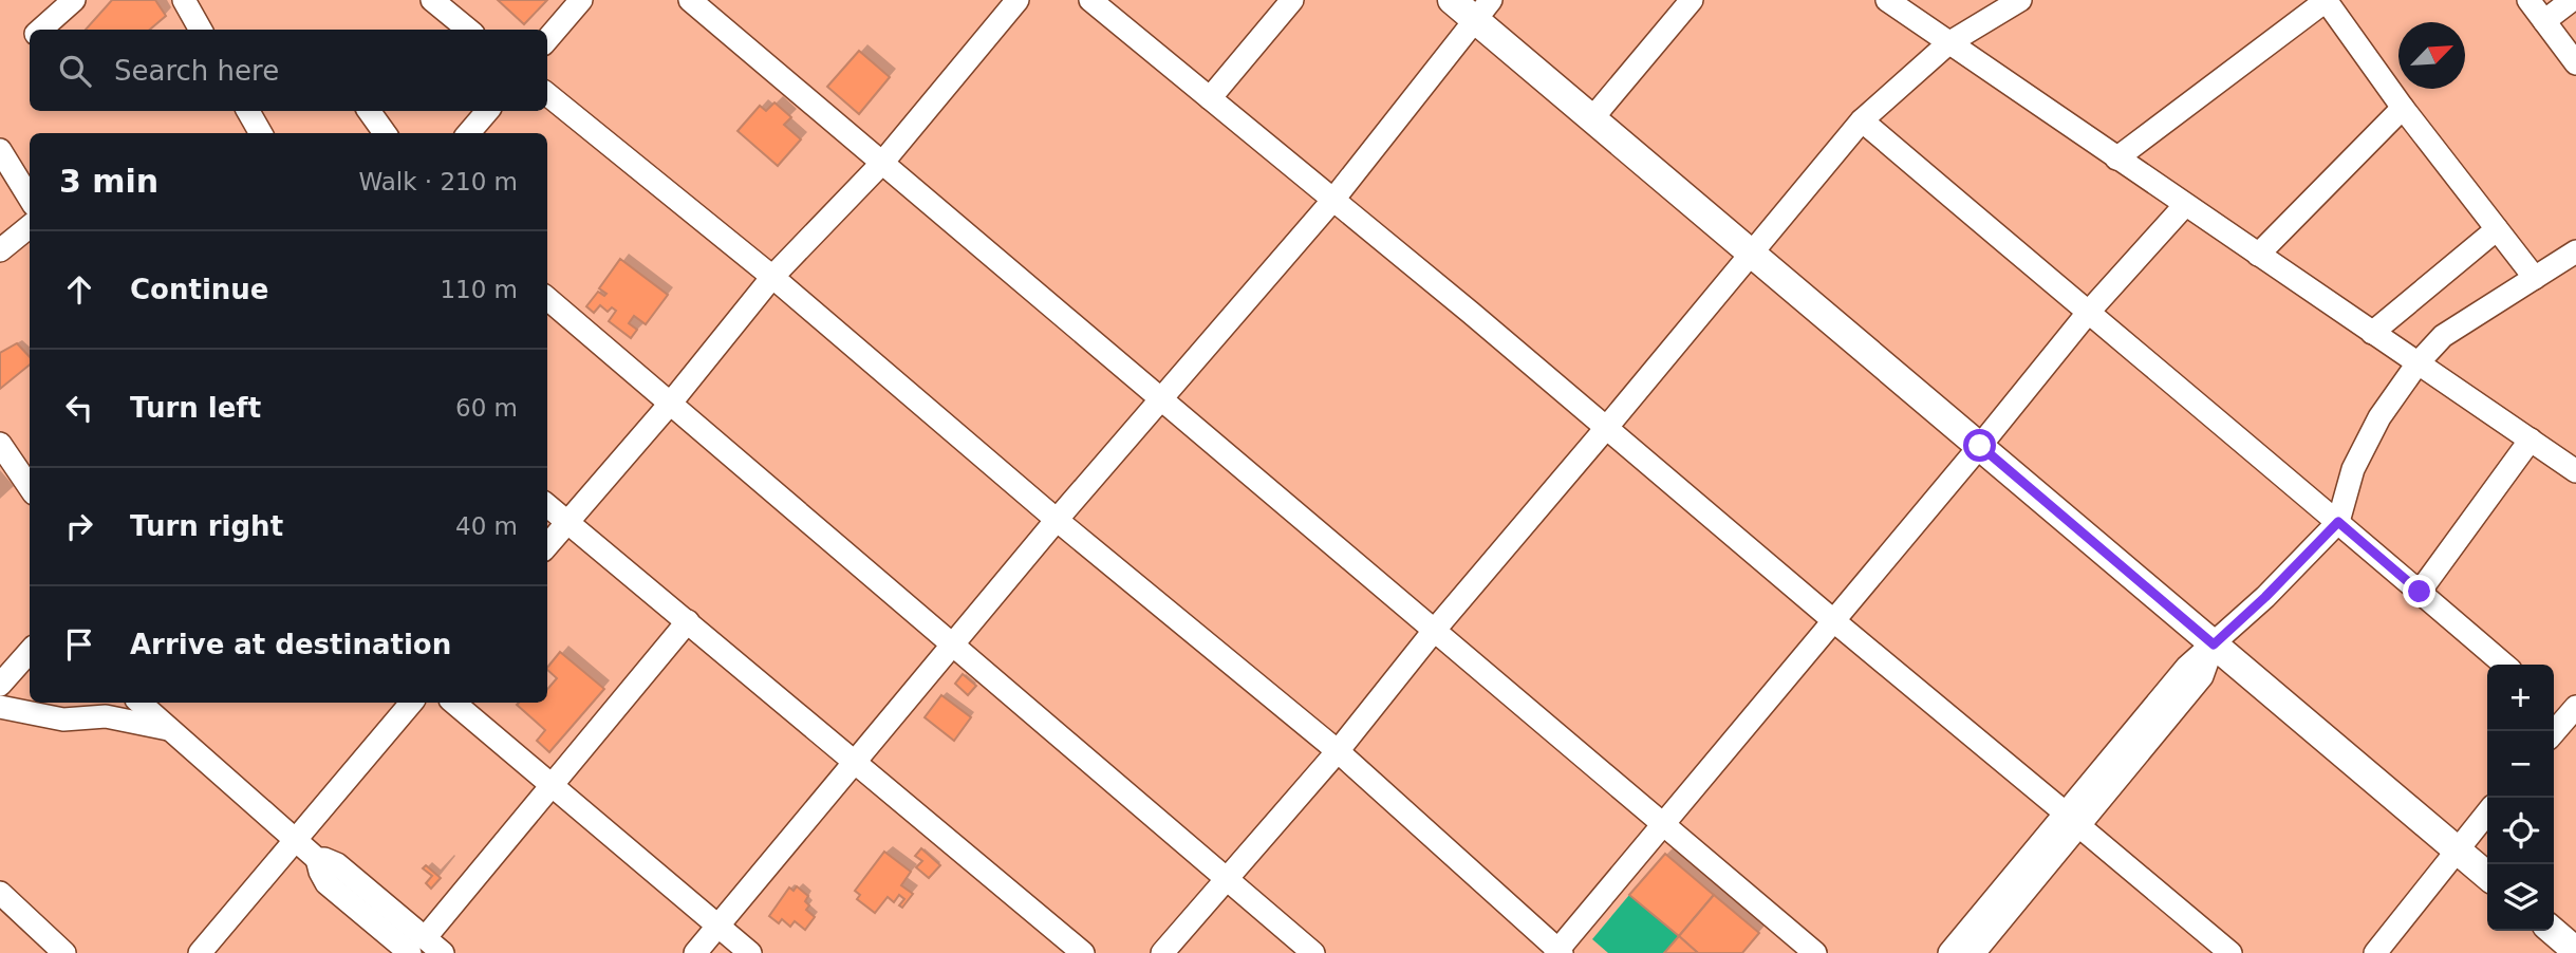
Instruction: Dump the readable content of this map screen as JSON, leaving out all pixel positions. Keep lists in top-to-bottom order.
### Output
{
  "north": "top right",
  "page": {
    "search": "Search here",
    "heading": ["3 min", "Walk · 210 m"],
    "list": [
      ["Continue", "110 m"],
      ["Turn left", "60 m"],
      ["Turn right", "40 m"],
      "Arrive at destination"
    ],
    "map_buttons": ["+", "−"]
  }
}
